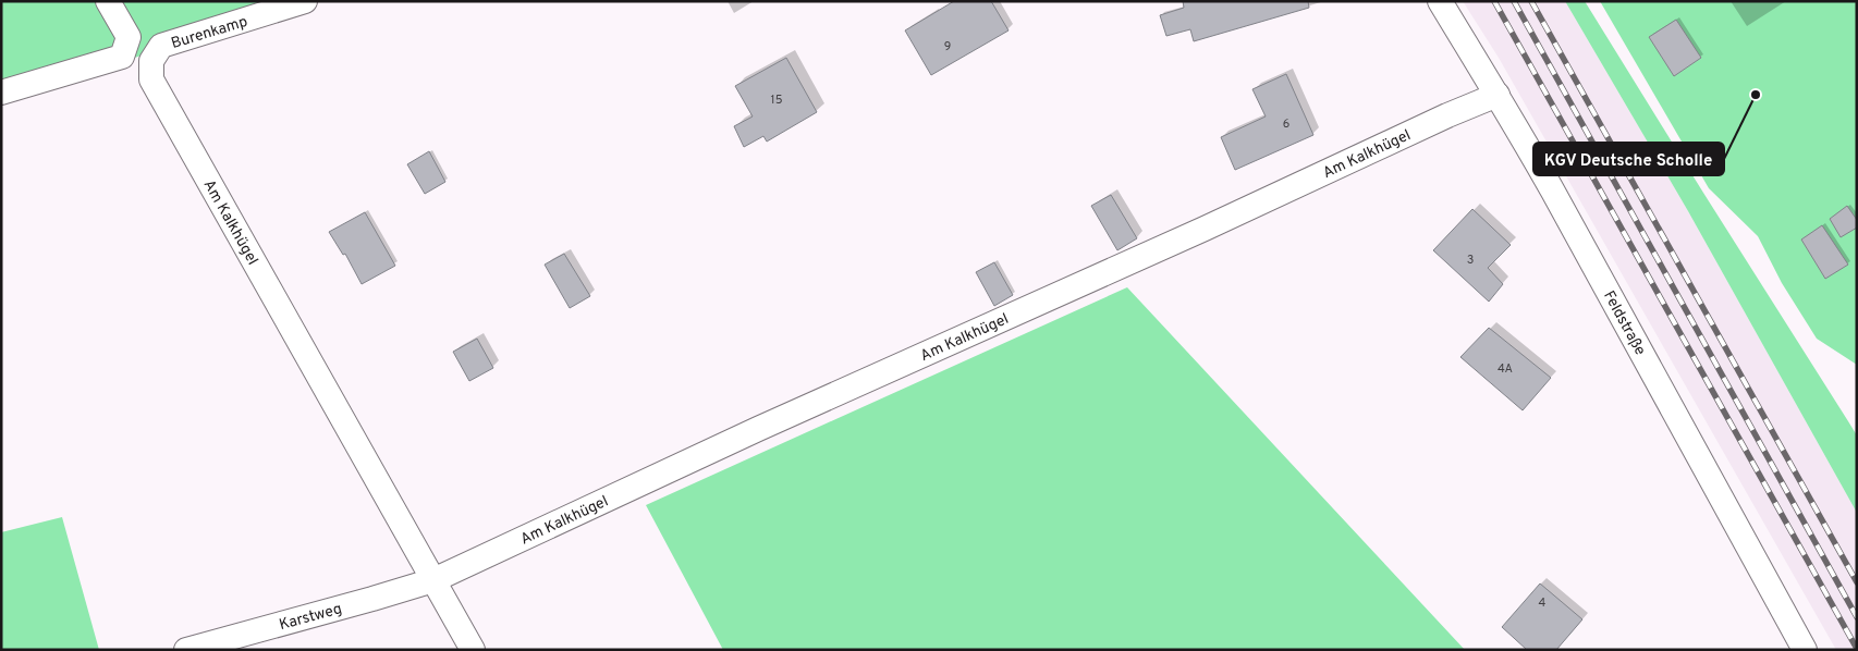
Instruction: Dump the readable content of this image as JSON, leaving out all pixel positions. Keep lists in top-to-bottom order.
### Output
{
  "streets": {
    "street": [
      "Burenkamp",
      "Am Kalkhügel",
      "Feldstraße",
      "Karstweg"
    ]
  },
  "crossings": [
    ["Burenkamp", "Am Kalkhügel"],
    ["Am Kalkhügel", "Feldstraße"],
    ["Am Kalkhügel", "Karstweg"]
  ],
  "places": ["KGV Deutsche Scholle"],
  "house_numbers": [
    "9",
    "15",
    "6",
    "3",
    "4A",
    "4"
  ]
}
